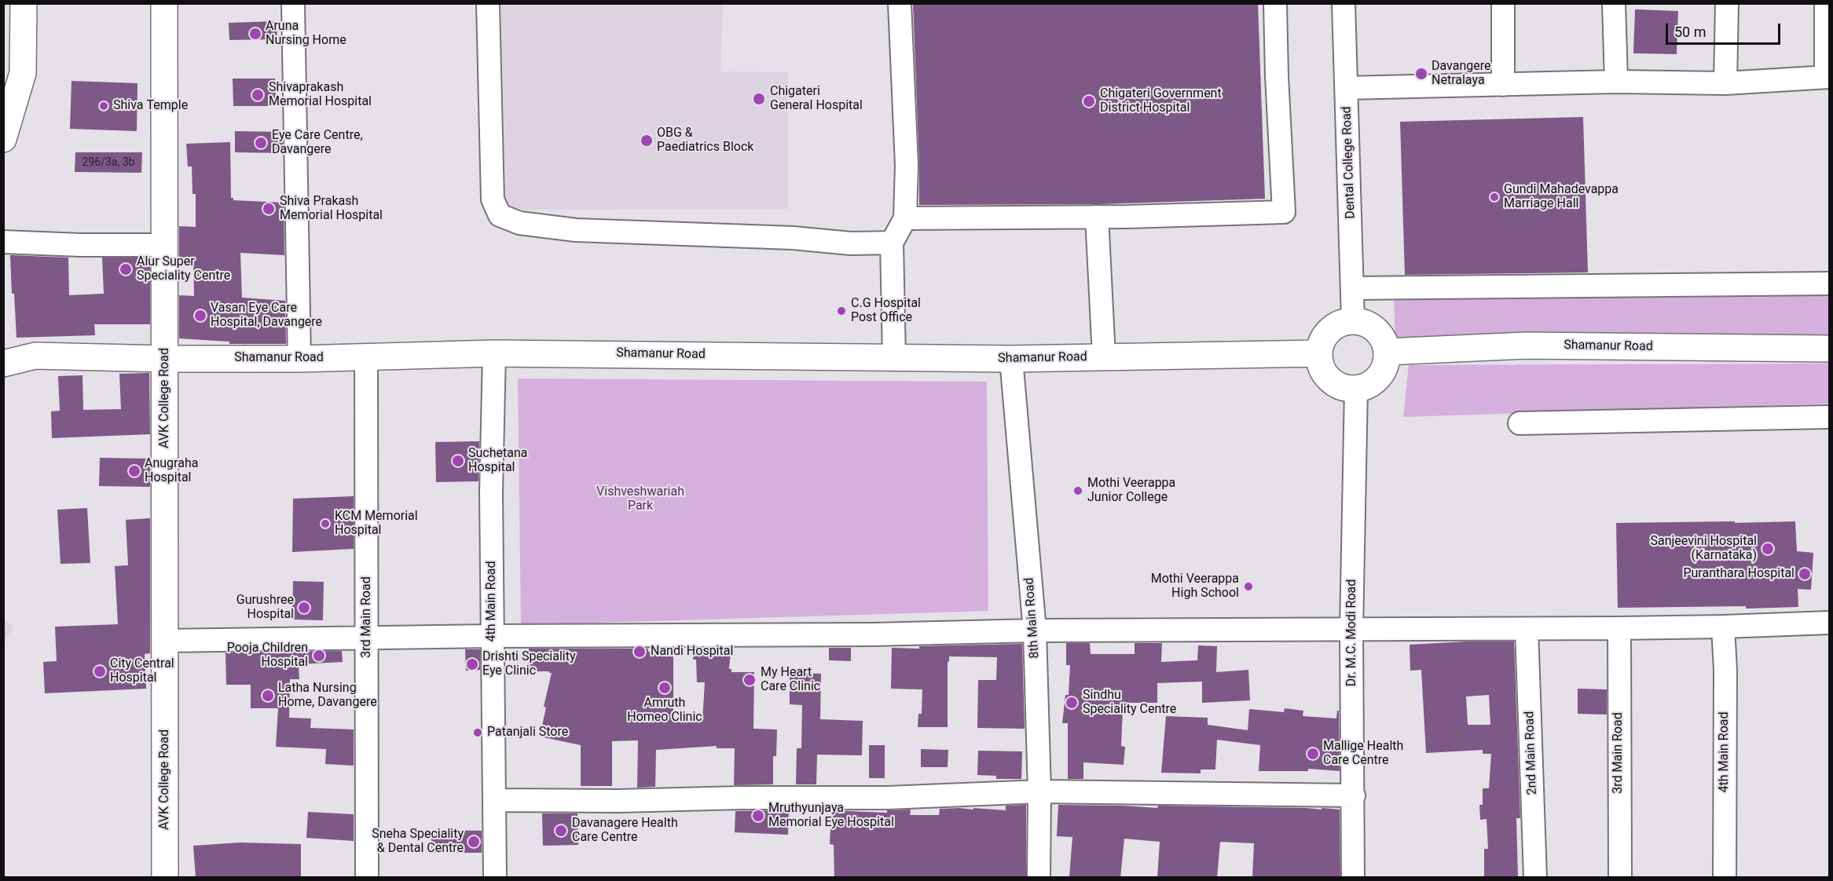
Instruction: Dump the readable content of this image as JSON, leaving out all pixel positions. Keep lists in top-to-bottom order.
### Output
{
  "streets": {
    "main road": ["Shamanur Road", "AVK College Road"],
    "street": [
      "Dental College Road",
      "4th Main Road",
      "3rd Main Road",
      "8th Main Road",
      "Dr. M.C. Modi Road",
      "2nd Main Road"
    ]
  },
  "crossings": [
    ["Dental College Road", "Shamanur Road"],
    ["Dental College Road", "Dr. M.C. Modi Road"],
    ["Shamanur Road", "AVK College Road"],
    ["Shamanur Road", "4th Main Road"],
    ["Shamanur Road", "3rd Main Road"],
    ["Shamanur Road", "8th Main Road"],
    ["Shamanur Road", "Dr. M.C. Modi Road"]
  ],
  "parks": ["Vishveshwariah Park"],
  "places": [
    "Aruna Nursing Home",
    "Davangere Netralaya",
    "Shivaprakash Memorial Hospital",
    "Chigateri General Hospital",
    "Chigateri Government District Hospital",
    "Shiva Temple",
    "OBG & Paediatrics Block",
    "Eye Care Centre, Davangere",
    "Gundi Mahadevappa Marriage Hall",
    "Shiva Prakash Memorial Hospital",
    "Alur Super Speciality Centre",
    "C.G Hospital Post Office",
    "Vasan Eye Care Hospital, Davangere",
    "Suchetana Hospital",
    "Anugraha Hospital",
    "Mothi Veerappa Junior College",
    "KCM Memorial Hospital",
    "Sanjeevini Hospital (Karnataka)",
    "Puranthara Hospital",
    "Mothi Veerappa High School",
    "Gurushree Hospital",
    "Nandi Hospital",
    "Pooja Children Hospital",
    "Drishti Speciality Eye Clinic",
    "City Central Hospital",
    "My Heart Care Clinic",
    "Amruth Homeo Clinic",
    "Latha Nursing Home, Davangere",
    "Sindhu Speciality Centre",
    "Patanjali Store",
    "Mallige Health Care Centre",
    "Mruthyunjaya Memorial Eye Hospital",
    "Davanagere Health Care Centre",
    "Sneha Speciality & Dental Centre"
  ],
  "house_numbers": ["296/3a, 3b"],
  "scale_bar": "50 m"
}
